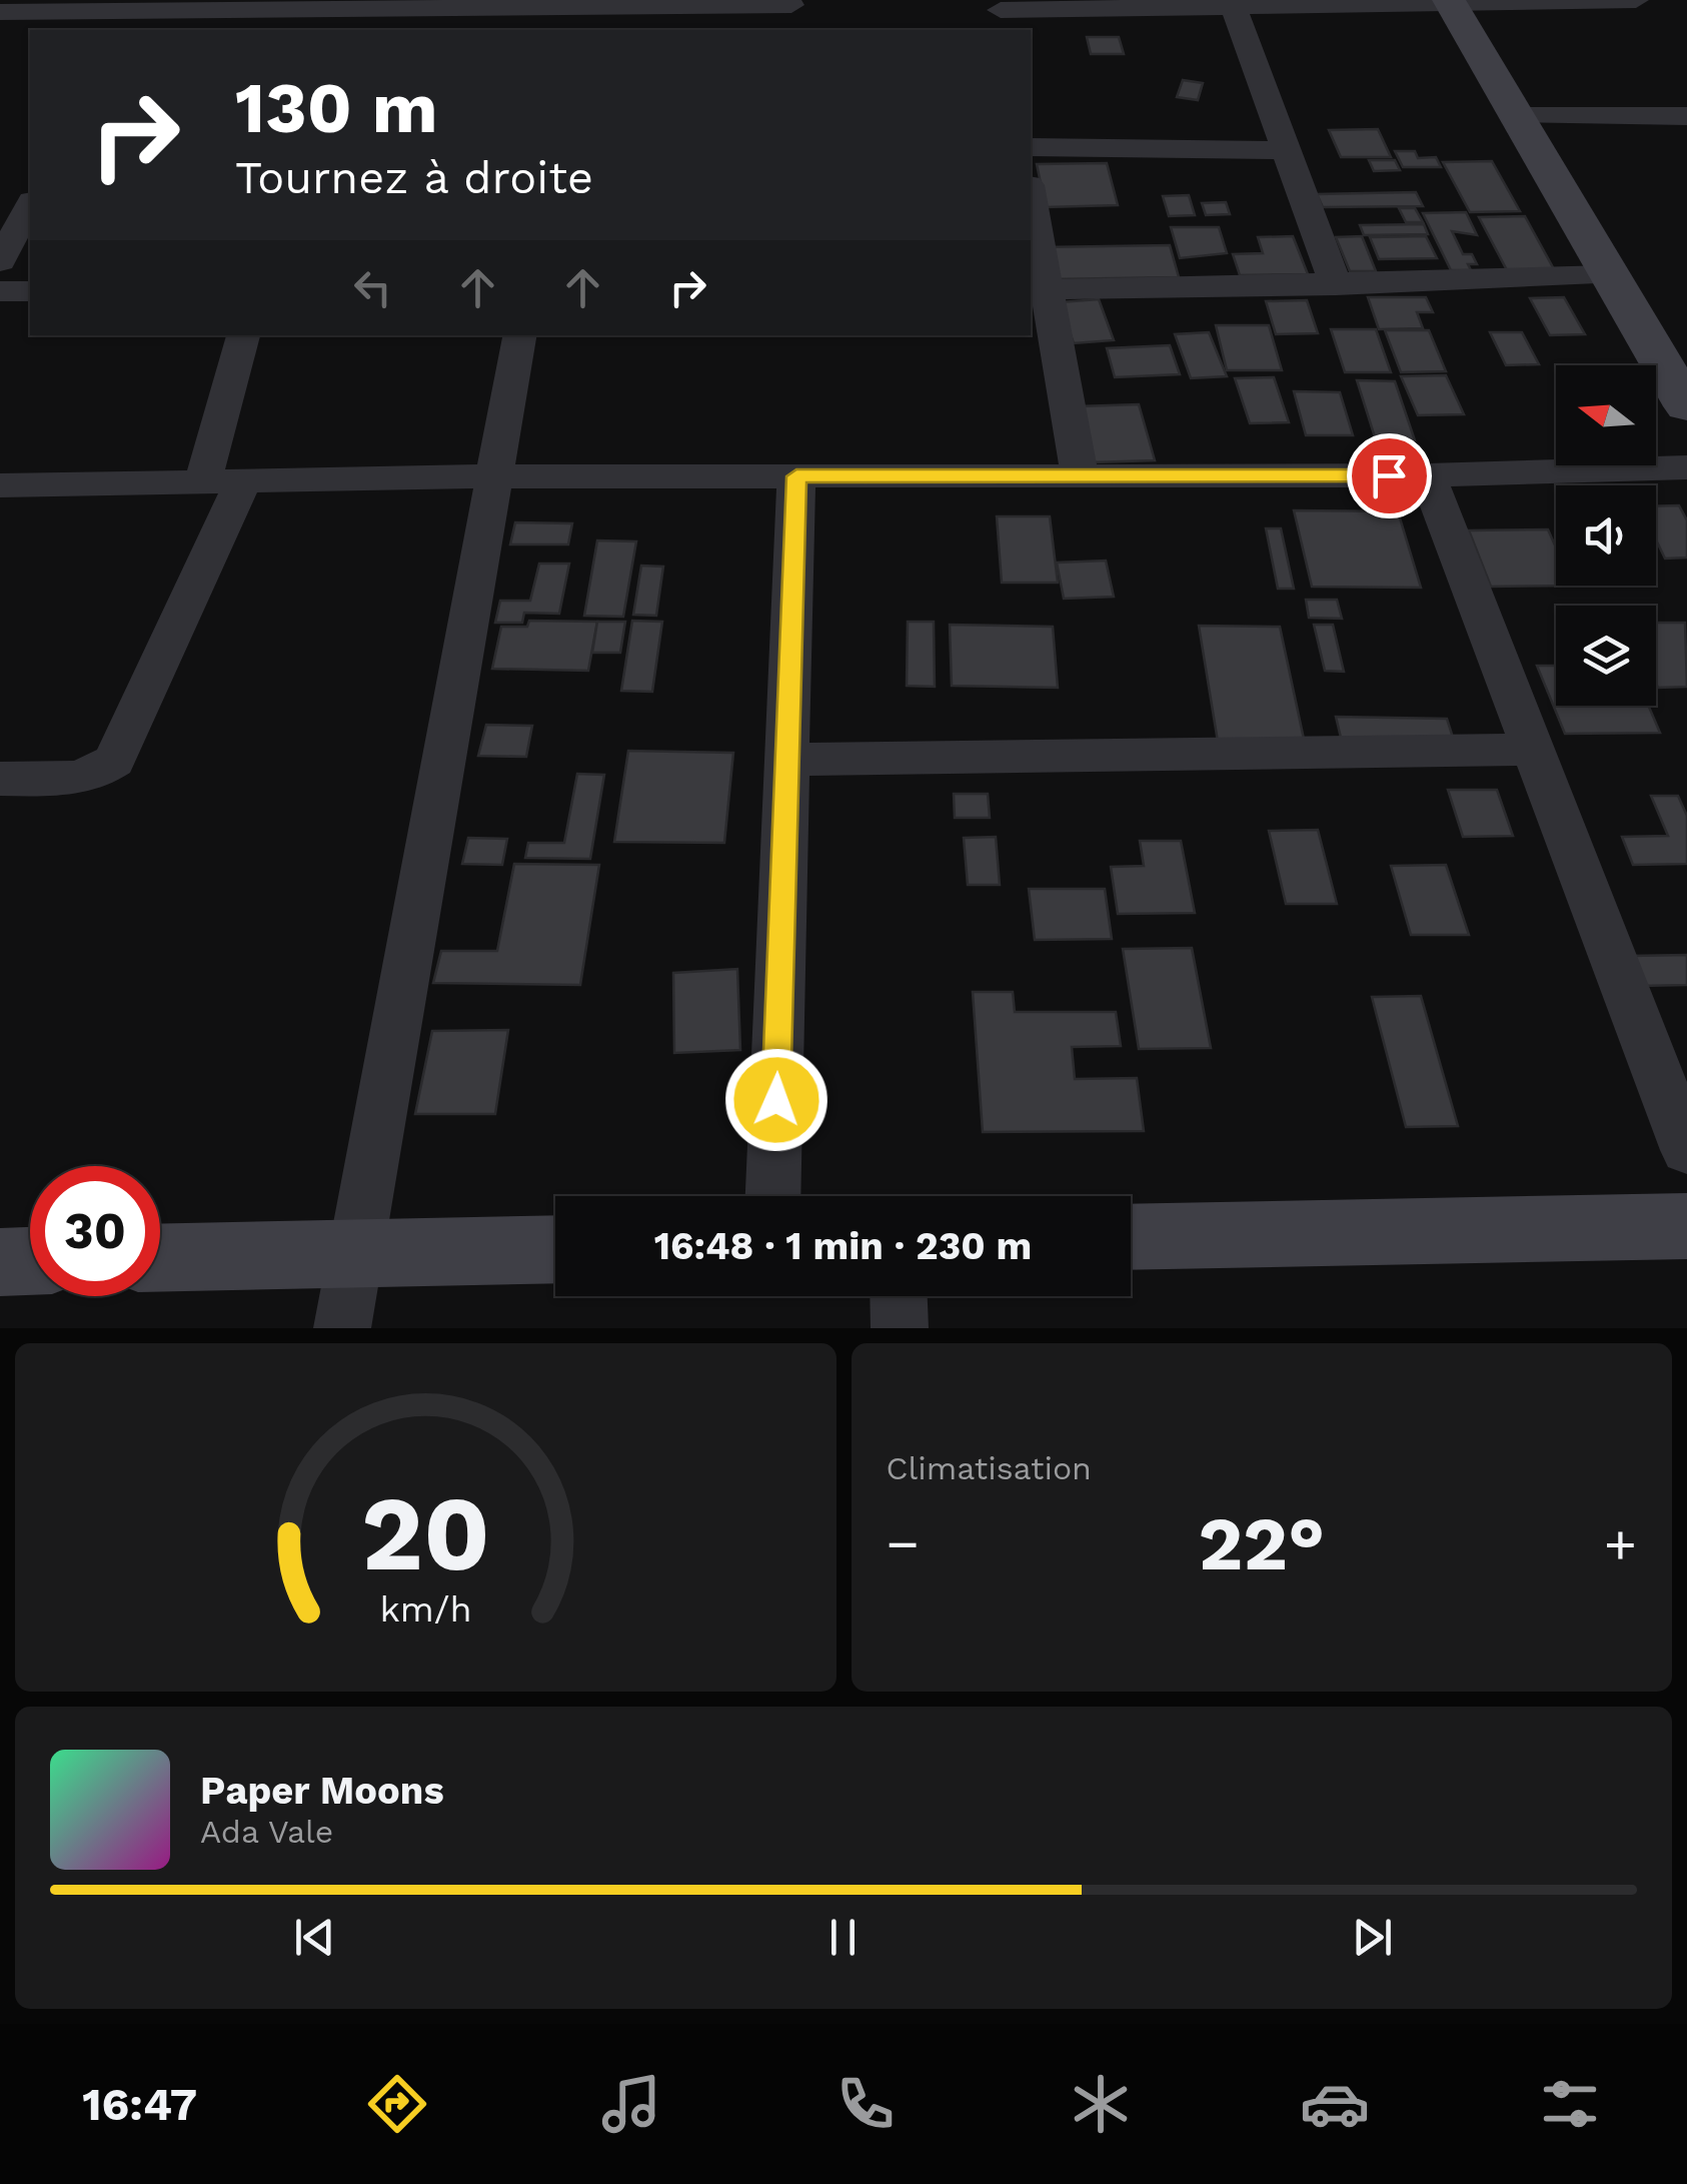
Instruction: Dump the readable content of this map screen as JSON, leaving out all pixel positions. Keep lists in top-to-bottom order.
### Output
{
  "north": "left",
  "page": {
    "turn": ["130 m", "Tournez à droite"],
    "limit": "30",
    "trip": "16:48 · 1 min · 230 m",
    "tile": "Climatisation",
    "heat": ["−", "22°", "+"],
    "song": ["Paper Moons", "Ada Vale"],
    "tabs": "16:47",
    "gauge": ["20", "km/h"]
  }
}
